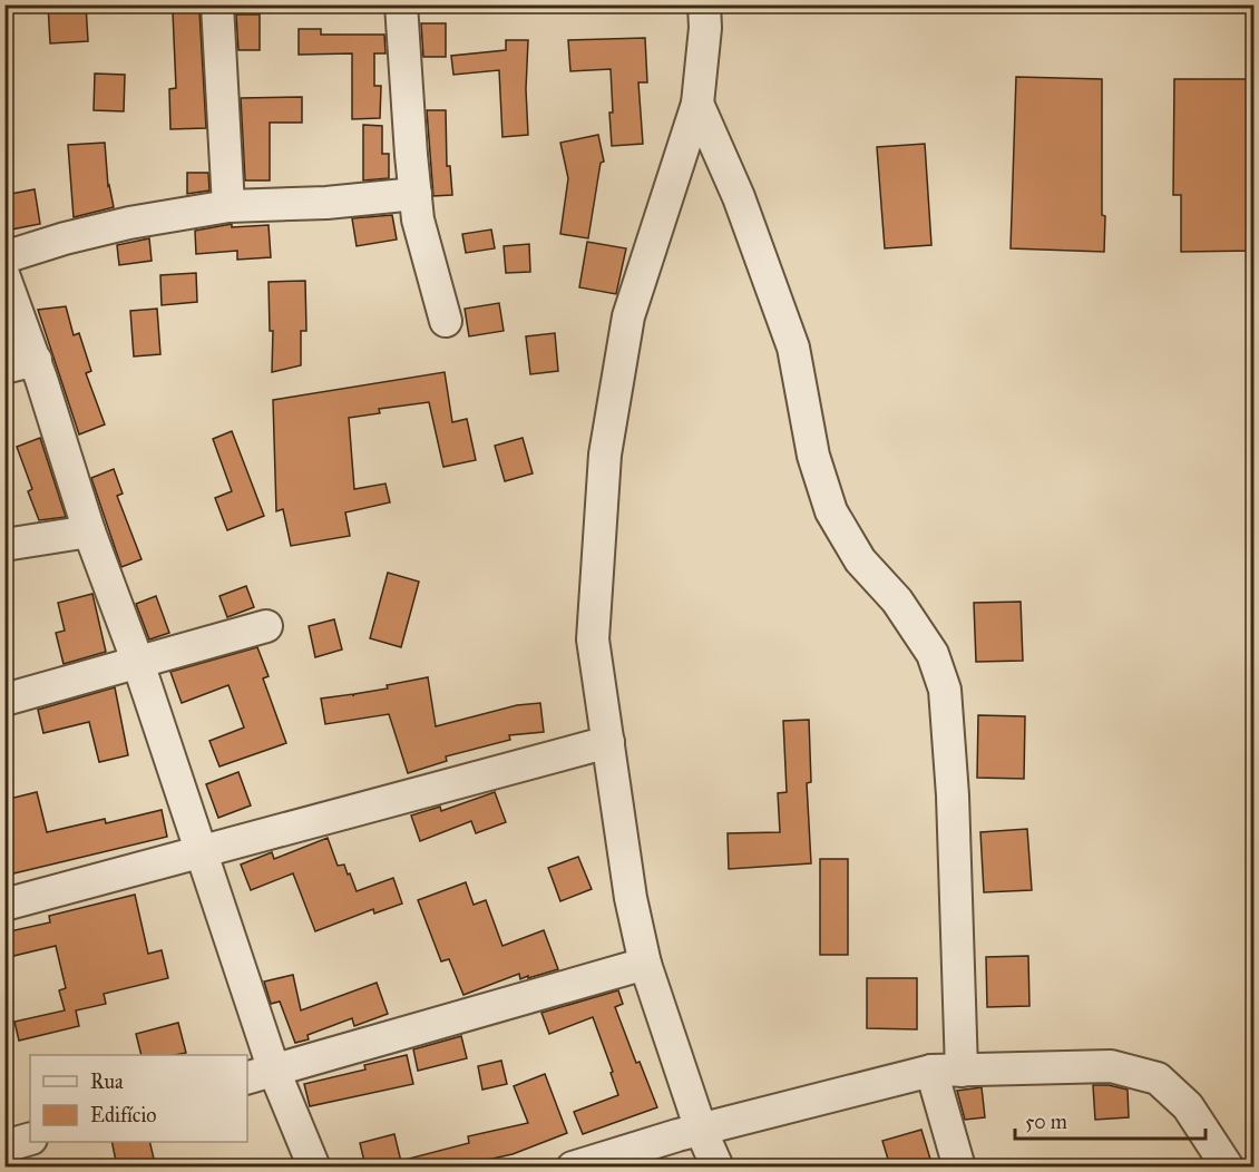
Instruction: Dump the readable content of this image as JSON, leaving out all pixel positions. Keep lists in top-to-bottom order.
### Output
{
  "legend": ["Rua", "Edifício"],
  "scale_bar": "50 m"
}
